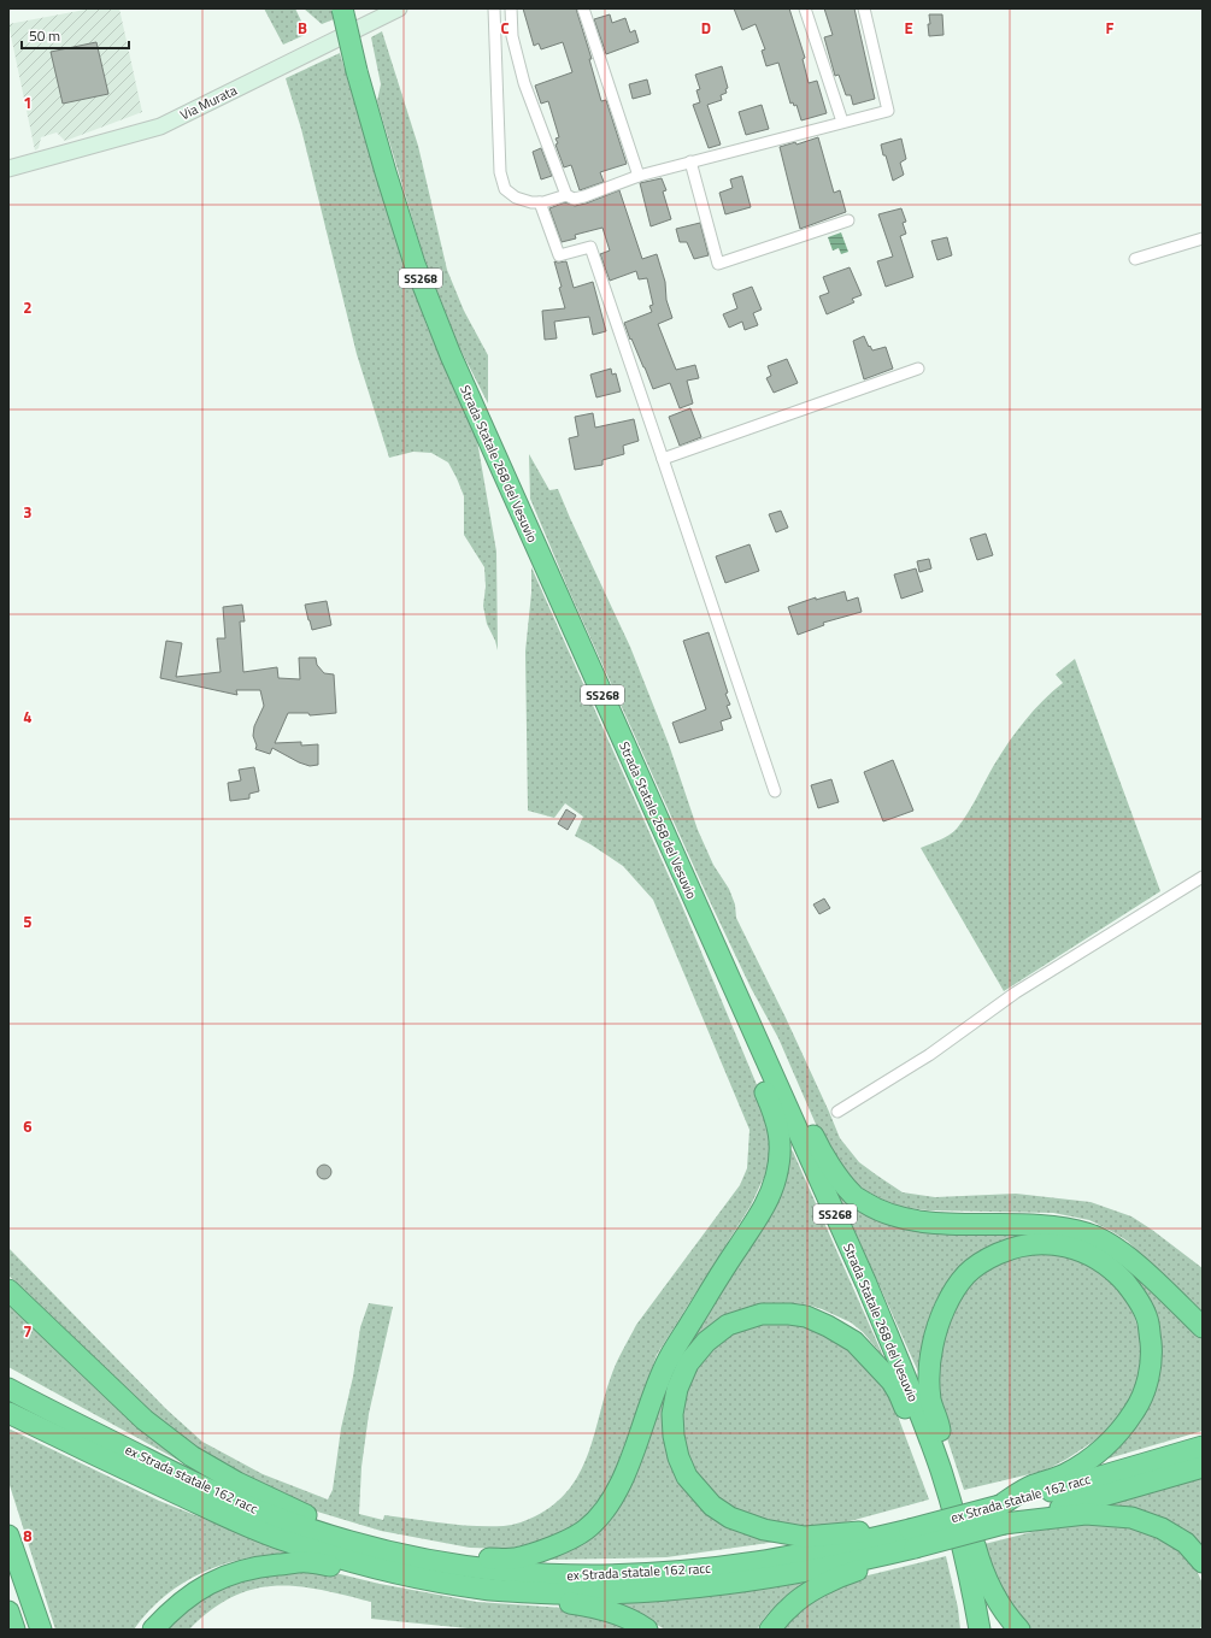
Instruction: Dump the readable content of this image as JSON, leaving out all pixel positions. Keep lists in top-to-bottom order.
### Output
{
  "streets": {
    "highway": ["SS268", "Strada Statale 268 del Vesuvio", "ex Strada statale 162 racc"],
    "street": ["Via Murata"]
  },
  "scale_bar": "50 m",
  "grid": {
    "columns": [
      "B",
      "C",
      "D",
      "E",
      "F"
    ],
    "rows": [
      "1",
      "2",
      "3",
      "4",
      "5",
      "6",
      "7",
      "8"
    ]
  }
}
